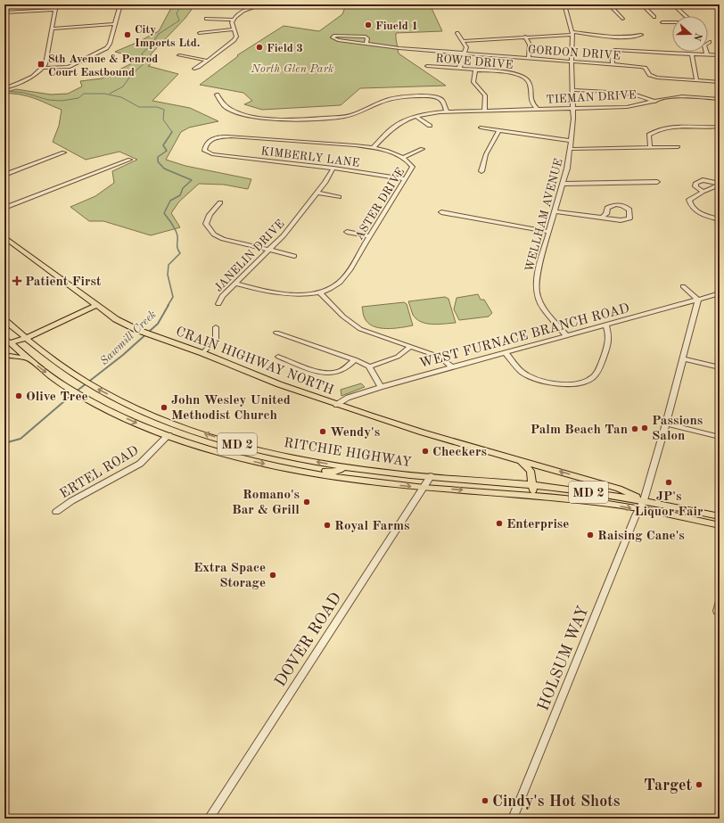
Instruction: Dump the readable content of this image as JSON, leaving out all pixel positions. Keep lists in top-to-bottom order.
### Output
{
  "streets": {
    "main road": ["CRAIN HIGHWAY NORTH", "MD 2", "RITCHIE HIGHWAY"],
    "street": [
      "GORDON DRIVE",
      "ROWE DRIVE",
      "TIEMAN DRIVE",
      "KIMBERLY LANE",
      "ASTER DRIVE",
      "WELLHAM AVENUE",
      "JANELIN DRIVE",
      "WEST FURNACE BRANCH ROAD",
      "ERTEL ROAD",
      "DOVER ROAD",
      "HOLSUM WAY"
    ]
  },
  "crossings": [
    ["GORDON DRIVE", "WELLHAM AVENUE"],
    ["ROWE DRIVE", "TIEMAN DRIVE"],
    ["TIEMAN DRIVE", "ASTER DRIVE"],
    ["TIEMAN DRIVE", "WELLHAM AVENUE"],
    ["KIMBERLY LANE", "ASTER DRIVE"],
    ["KIMBERLY LANE", "JANELIN DRIVE"],
    ["ASTER DRIVE", "JANELIN DRIVE"],
    ["WELLHAM AVENUE", "WEST FURNACE BRANCH ROAD"],
    ["WEST FURNACE BRANCH ROAD", "CRAIN HIGHWAY NORTH"],
    ["WEST FURNACE BRANCH ROAD", "HOLSUM WAY"],
    ["CRAIN HIGHWAY NORTH", "RITCHIE HIGHWAY"],
    ["CRAIN HIGHWAY NORTH", "HOLSUM WAY"],
    ["RITCHIE HIGHWAY", "ERTEL ROAD"],
    ["RITCHIE HIGHWAY", "DOVER ROAD"],
    ["RITCHIE HIGHWAY", "HOLSUM WAY"]
  ],
  "water": ["Sawmill Creek"],
  "parks": ["North Glen Park"],
  "places": {
    "other": [
      "Fiueld 1",
      "City Imports Ltd.",
      "Field 3",
      "Olive Tree",
      "John Wesley United Methodist Church",
      "Passions Salon",
      "Palm Beach Tan",
      "Wendy's",
      "Checkers",
      "JP's Liquor Fair",
      "Romano's Bar & Grill",
      "Enterprise",
      "Royal Farms",
      "Raising Cane's",
      "Extra Space Storage",
      "Target",
      "Cindy's Hot Shots"
    ],
    "transit": ["8th Avenue & Penrod Court Eastbound"],
    "health": ["Patient First"]
  },
  "north": "right"
}
